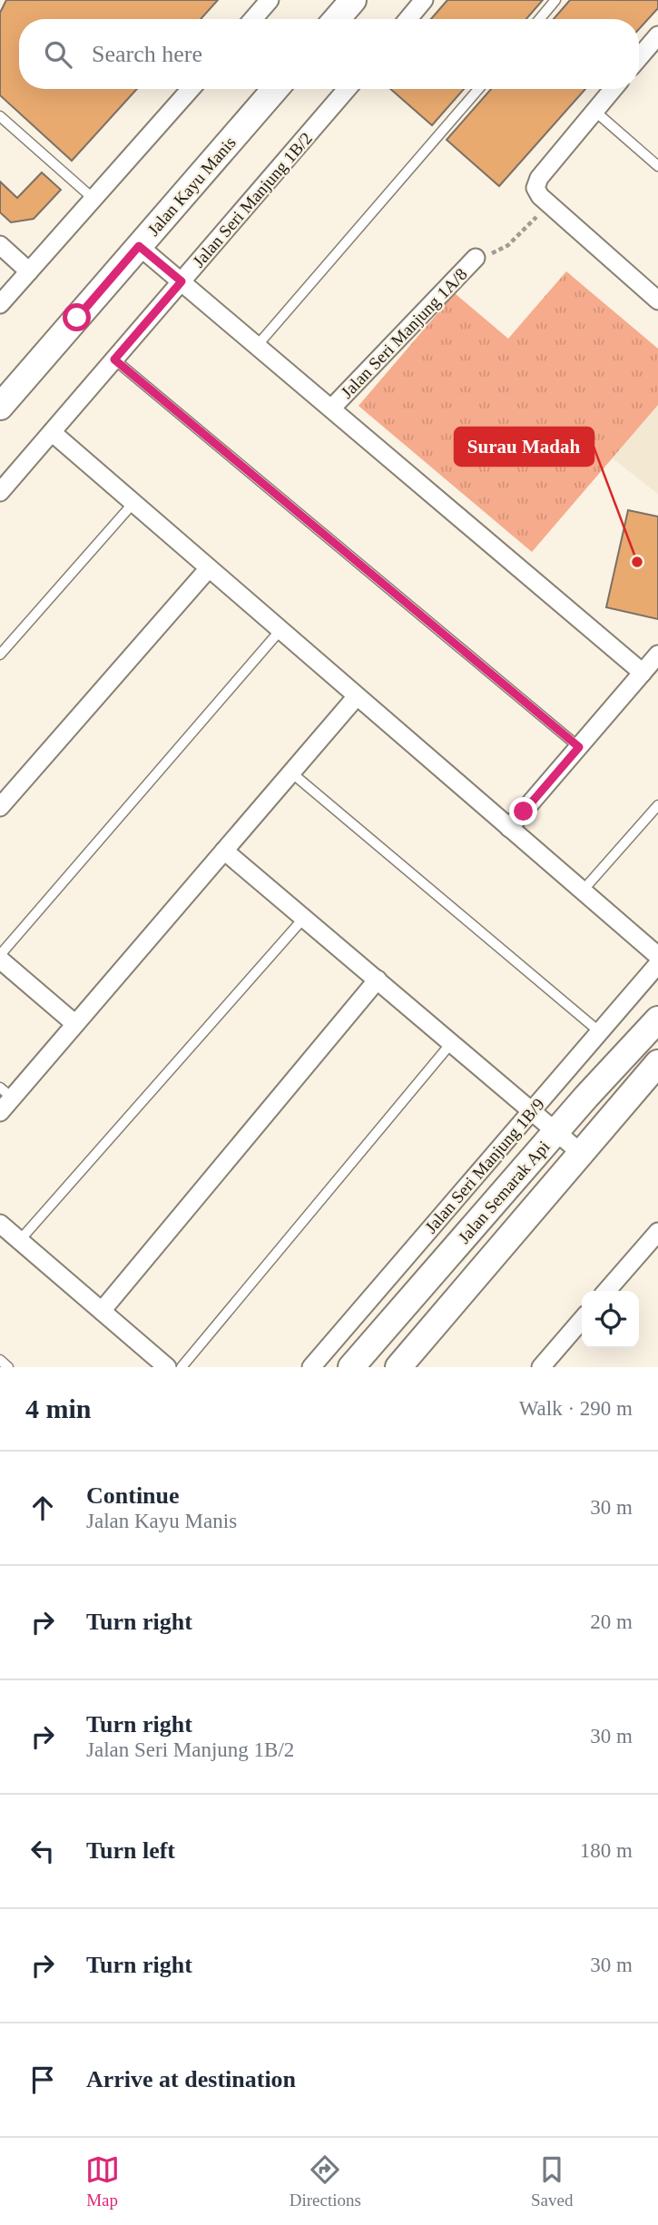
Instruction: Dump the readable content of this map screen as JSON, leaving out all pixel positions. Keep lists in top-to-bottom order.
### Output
{
  "streets": {
    "street": [
      "Jalan Kayu Manis",
      "Jalan Seri Manjung 1B/2",
      "Jalan Seri Manjung 1A/8",
      "Jalan Seri Manjung 1B/9",
      "Jalan Semarak Api"
    ]
  },
  "places": ["Surau Madah"],
  "page": {
    "search": "Search here",
    "heading": ["4 min", "Walk · 290 m"],
    "list": [
      ["Continue", "Jalan Kayu Manis", "30 m"],
      ["Turn right", "20 m"],
      ["Turn right", "Jalan Seri Manjung 1B/2", "30 m"],
      ["Turn left", "180 m"],
      ["Turn right", "30 m"],
      "Arrive at destination"
    ],
    "nav": ["Map", "Directions", "Saved"]
  }
}
